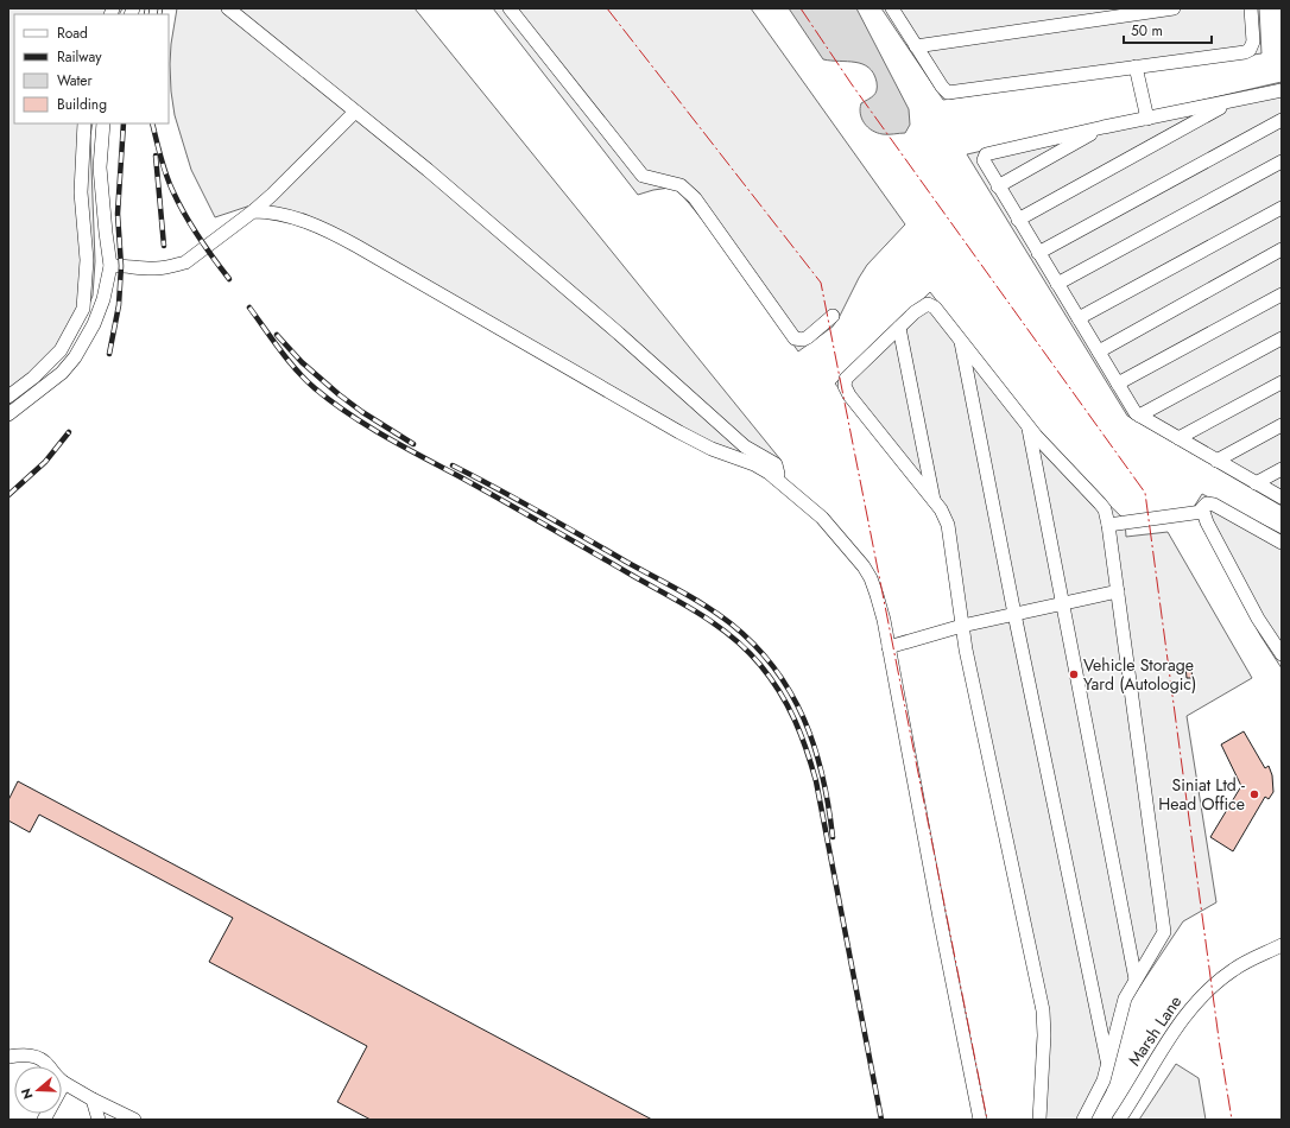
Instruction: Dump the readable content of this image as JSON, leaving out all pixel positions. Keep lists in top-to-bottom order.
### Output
{
  "streets": {
    "street": ["Marsh Lane"]
  },
  "places": ["Vehicle Storage Yard (Autologic)", "Siniat Ltd - Head Office"],
  "legend": [
    "Road",
    "Railway",
    "Water",
    "Building"
  ],
  "scale_bar": "50 m",
  "north": "left"
}
